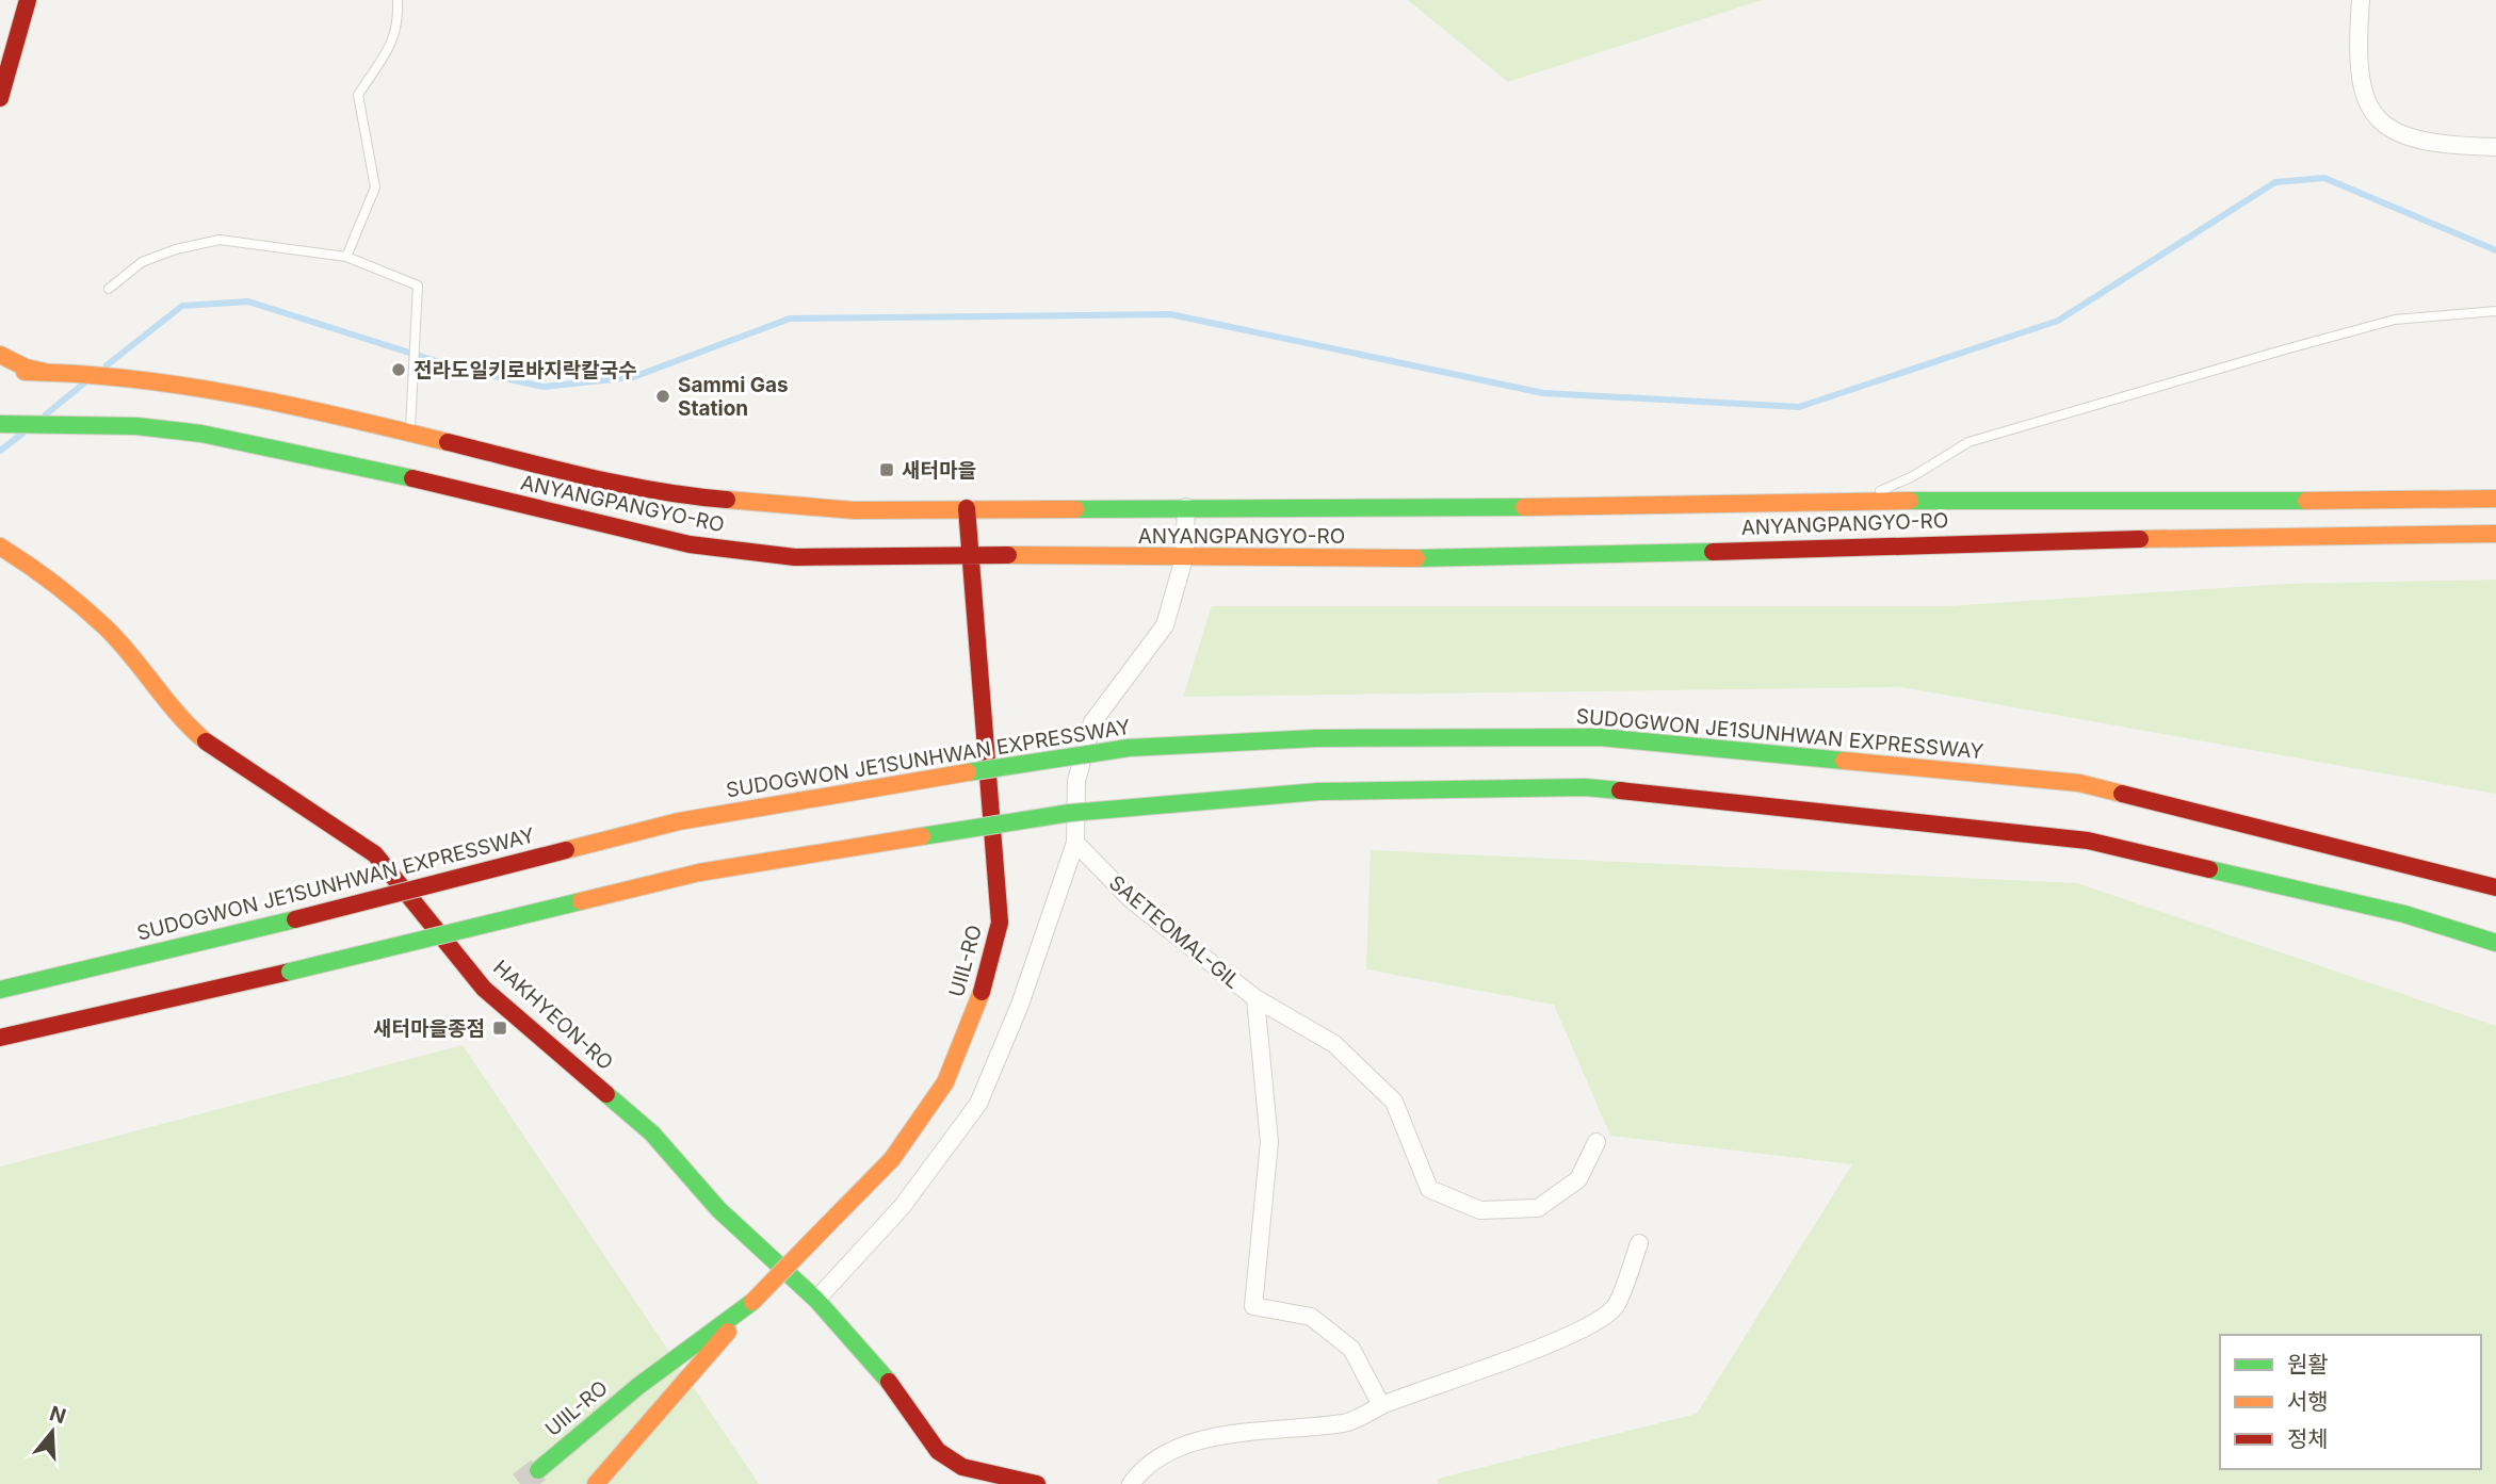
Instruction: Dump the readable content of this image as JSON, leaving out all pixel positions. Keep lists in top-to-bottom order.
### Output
{
  "streets": {
    "main road": [
      "ANYANGPANGYO-RO",
      "SUDOGWON JE1SUNHWAN EXPRESSWAY",
      "UIIL-RO",
      "HAKHYEON-RO"
    ],
    "street": ["SAETEOMAL-GIL"]
  },
  "crossings": [
    ["ANYANGPANGYO-RO", "UIIL-RO"]
  ],
  "places": {
    "other": ["전라도일키로바지락칼국수", "Sammi Gas Station"],
    "transit": ["새터마을", "새터마을종점"]
  },
  "legend": ["원활", "서행", "정체"],
  "north": "top"
}
